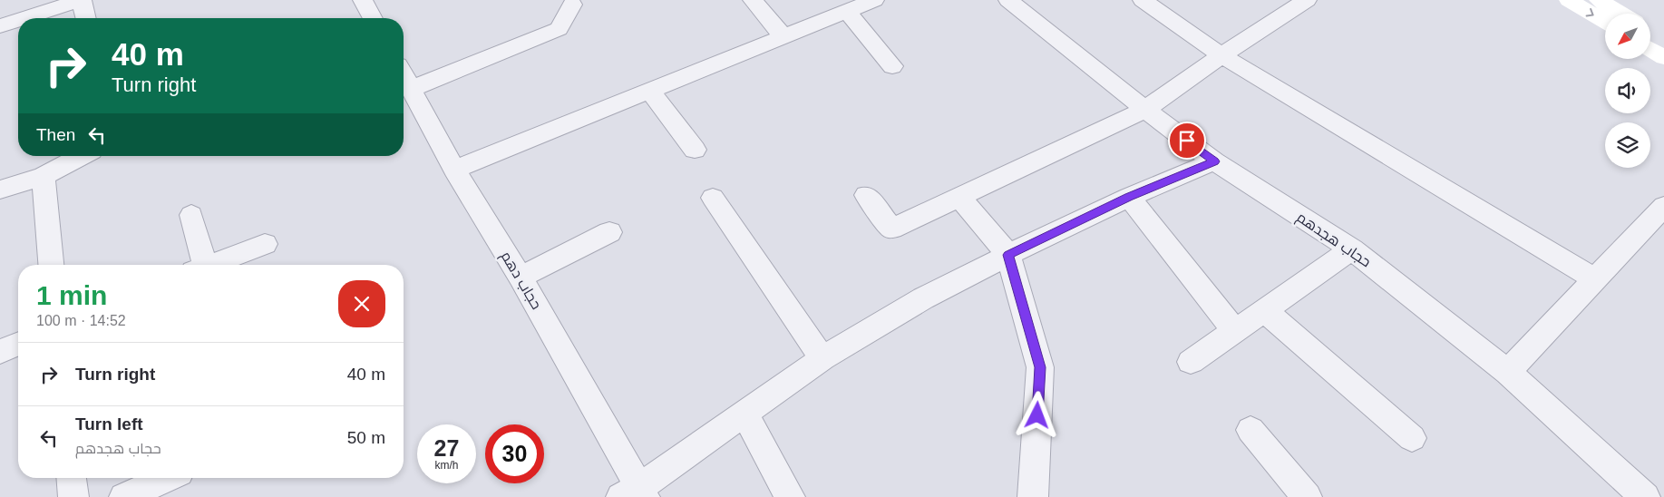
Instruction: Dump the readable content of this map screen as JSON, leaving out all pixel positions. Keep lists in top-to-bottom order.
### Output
{
  "streets": {
    "street": ["حجاب هجدهم", "حجاب دهم"]
  },
  "north": "bottom left",
  "page": {
    "turn": ["40 m", "Turn right"],
    "then": "Then",
    "heading": ["1 min", "100 m · 14:52"],
    "list": [
      {
        "name": "Turn right",
        "value": "40 m"
      },
      {
        "name": "Turn left",
        "note": "حجاب هجدهم",
        "value": "50 m"
      }
    ],
    "speed": "27 km/h",
    "limit": "30"
  }
}
